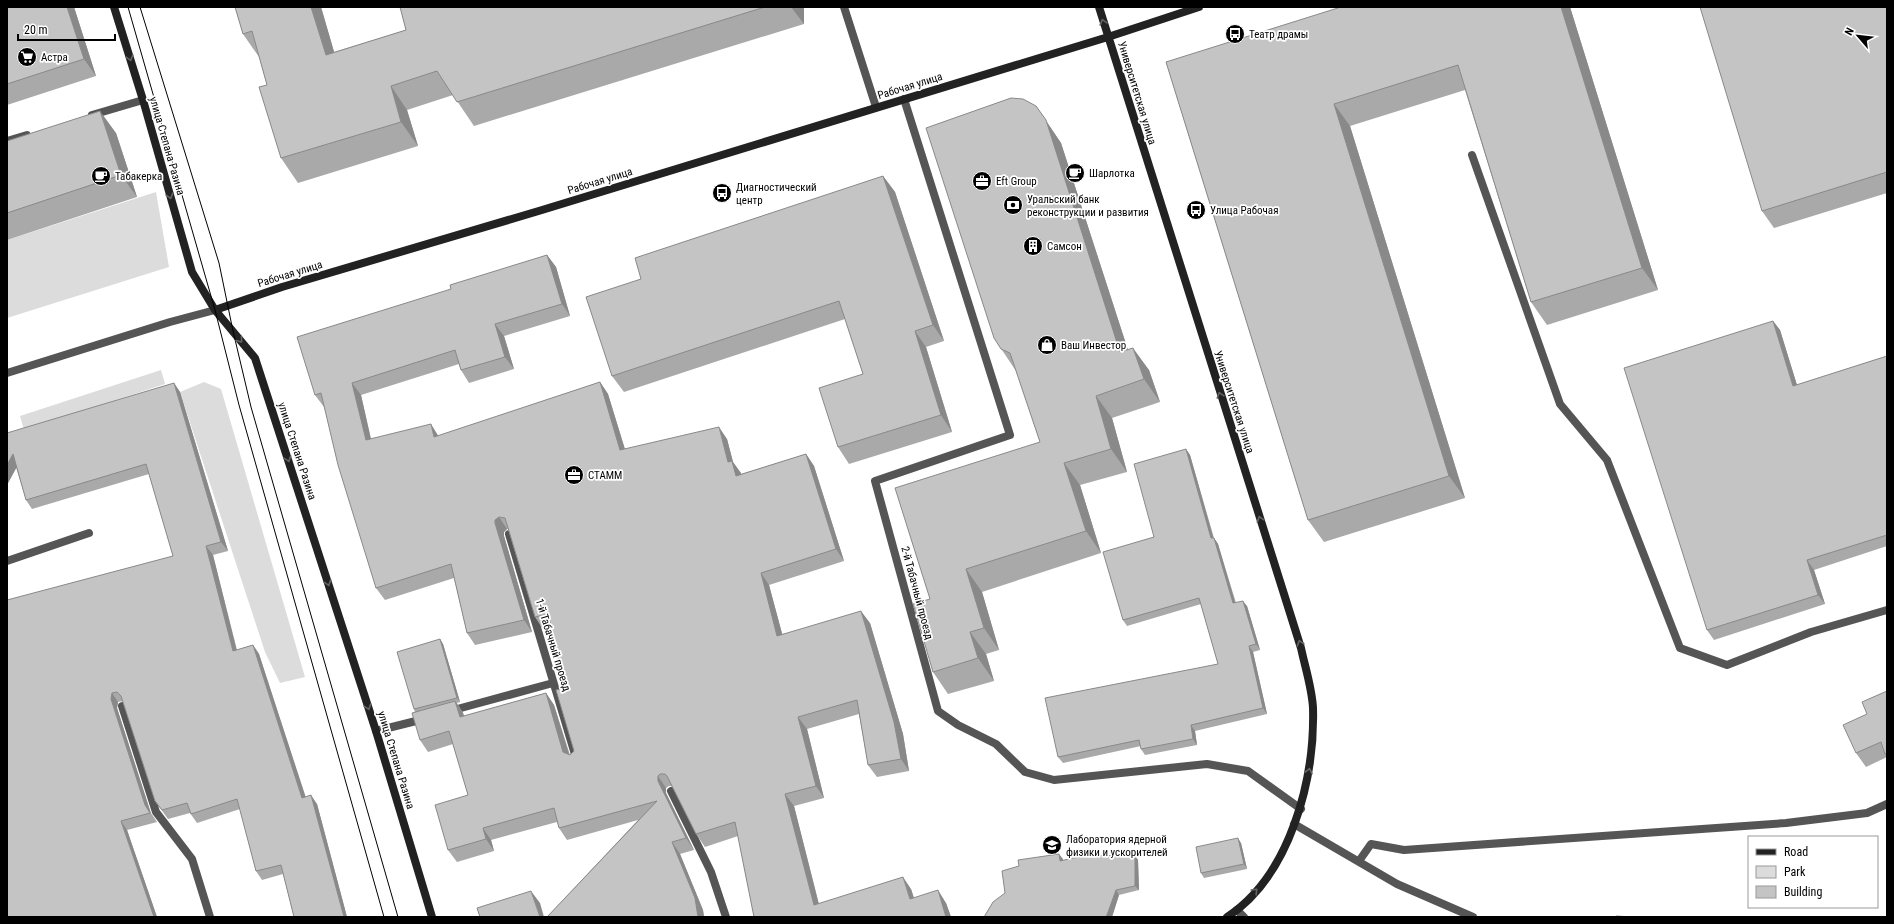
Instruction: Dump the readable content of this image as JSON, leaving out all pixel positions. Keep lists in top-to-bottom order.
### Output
{
  "streets": {
    "main road": ["Рабочая улица", "Университетская улица", "улица Степана Разина"],
    "street": ["2-й Табачный проезд", "1-й Табачный проезд"]
  },
  "crossings": [
    ["Рабочая улица", "Университетская улица"],
    ["Рабочая улица", "улица Степана Разина"],
    ["Рабочая улица", "2-й Табачный проезд"],
    ["Университетская улица", "2-й Табачный проезд"]
  ],
  "one_way": ["Университетская улица", "улица Степана Разина"],
  "places": {
    "bus stop": ["Театр драмы", "Диагностический центр", "Улица Рабочая"],
    "supermarket": ["Астра"],
    "cafe": ["Шарлотка", "Табакерка"],
    "office": ["Eft Group", "СТАММ"],
    "bank": ["Уральский банк реконструкции и развития"],
    "building": ["Самсон"],
    "shop": ["Ваш Инвестор"],
    "school or university": ["Лаборатория ядерной физики и ускорителей"]
  },
  "legend": ["Road", "Park", "Building"],
  "scale_bar": "20 m",
  "north": "top left"
}
